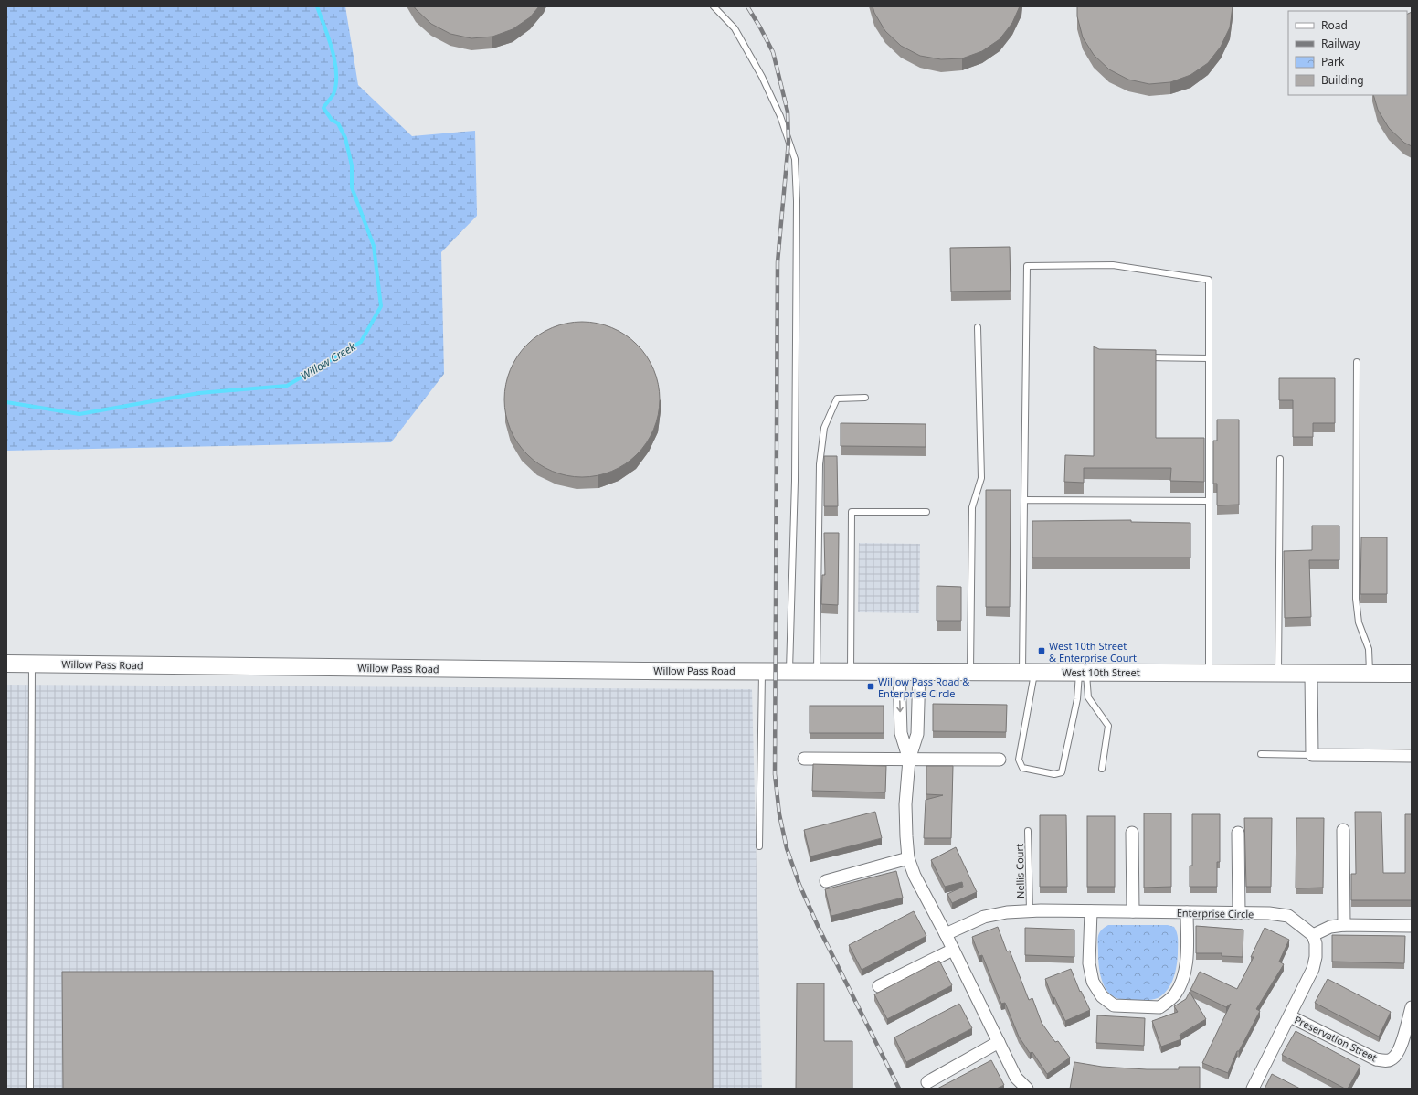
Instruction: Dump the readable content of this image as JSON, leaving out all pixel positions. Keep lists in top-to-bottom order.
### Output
{
  "streets": {
    "main road": ["Willow Pass Road", "West 10th Street"],
    "street": ["Enterprise Circle", "Preservation Street"],
    "lane": ["Nellis Court"]
  },
  "crossings": [
    ["Willow Pass Road", "West 10th Street"],
    ["Nellis Court", "Enterprise Circle"]
  ],
  "water": ["Willow Creek"],
  "places": {
    "transit": ["West 10th Street & Enterprise Court", "Willow Pass Road & Enterprise Circle"]
  },
  "legend": [
    "Road",
    "Railway",
    "Park",
    "Building"
  ]
}
